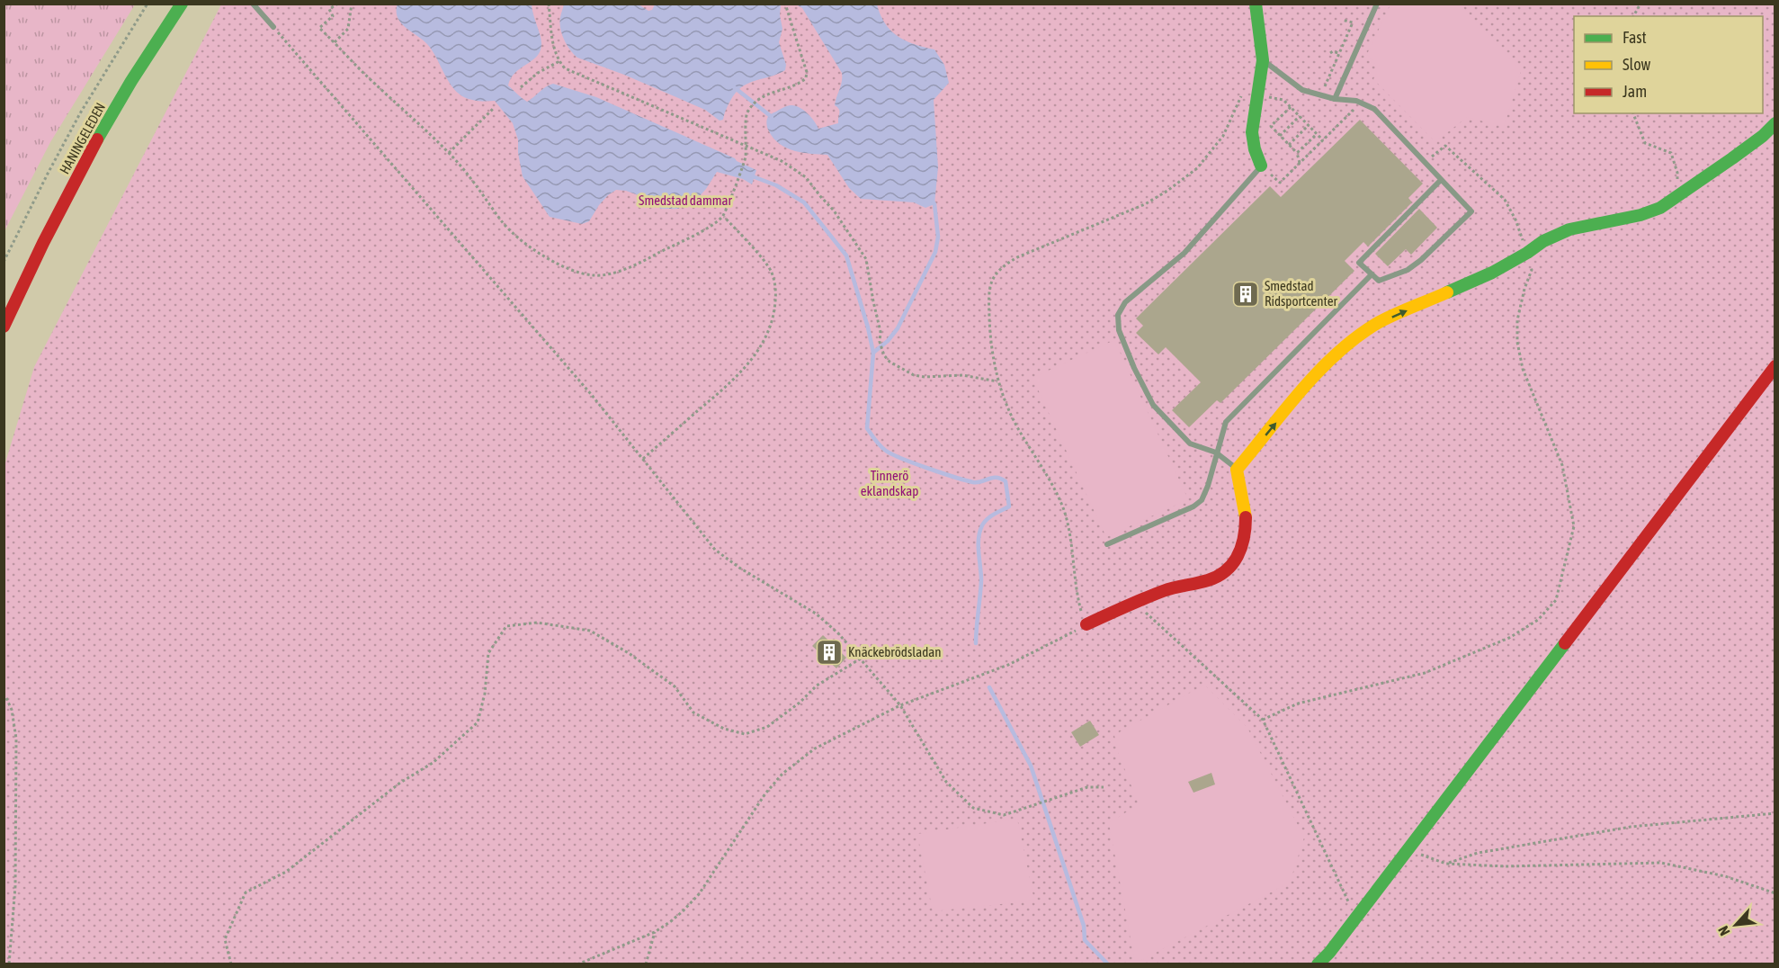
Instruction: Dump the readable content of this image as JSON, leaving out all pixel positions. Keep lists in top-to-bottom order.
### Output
{
  "streets": {
    "street": ["HANINGELEDEN"]
  },
  "parks": ["Smedstad dammar", "Tinnerö eklandskap"],
  "places": {
    "building": ["Smedstad Ridsportcenter", "Knäckebrödsladan"]
  },
  "legend": ["Fast", "Slow", "Jam"],
  "north": "bottom left"
}
